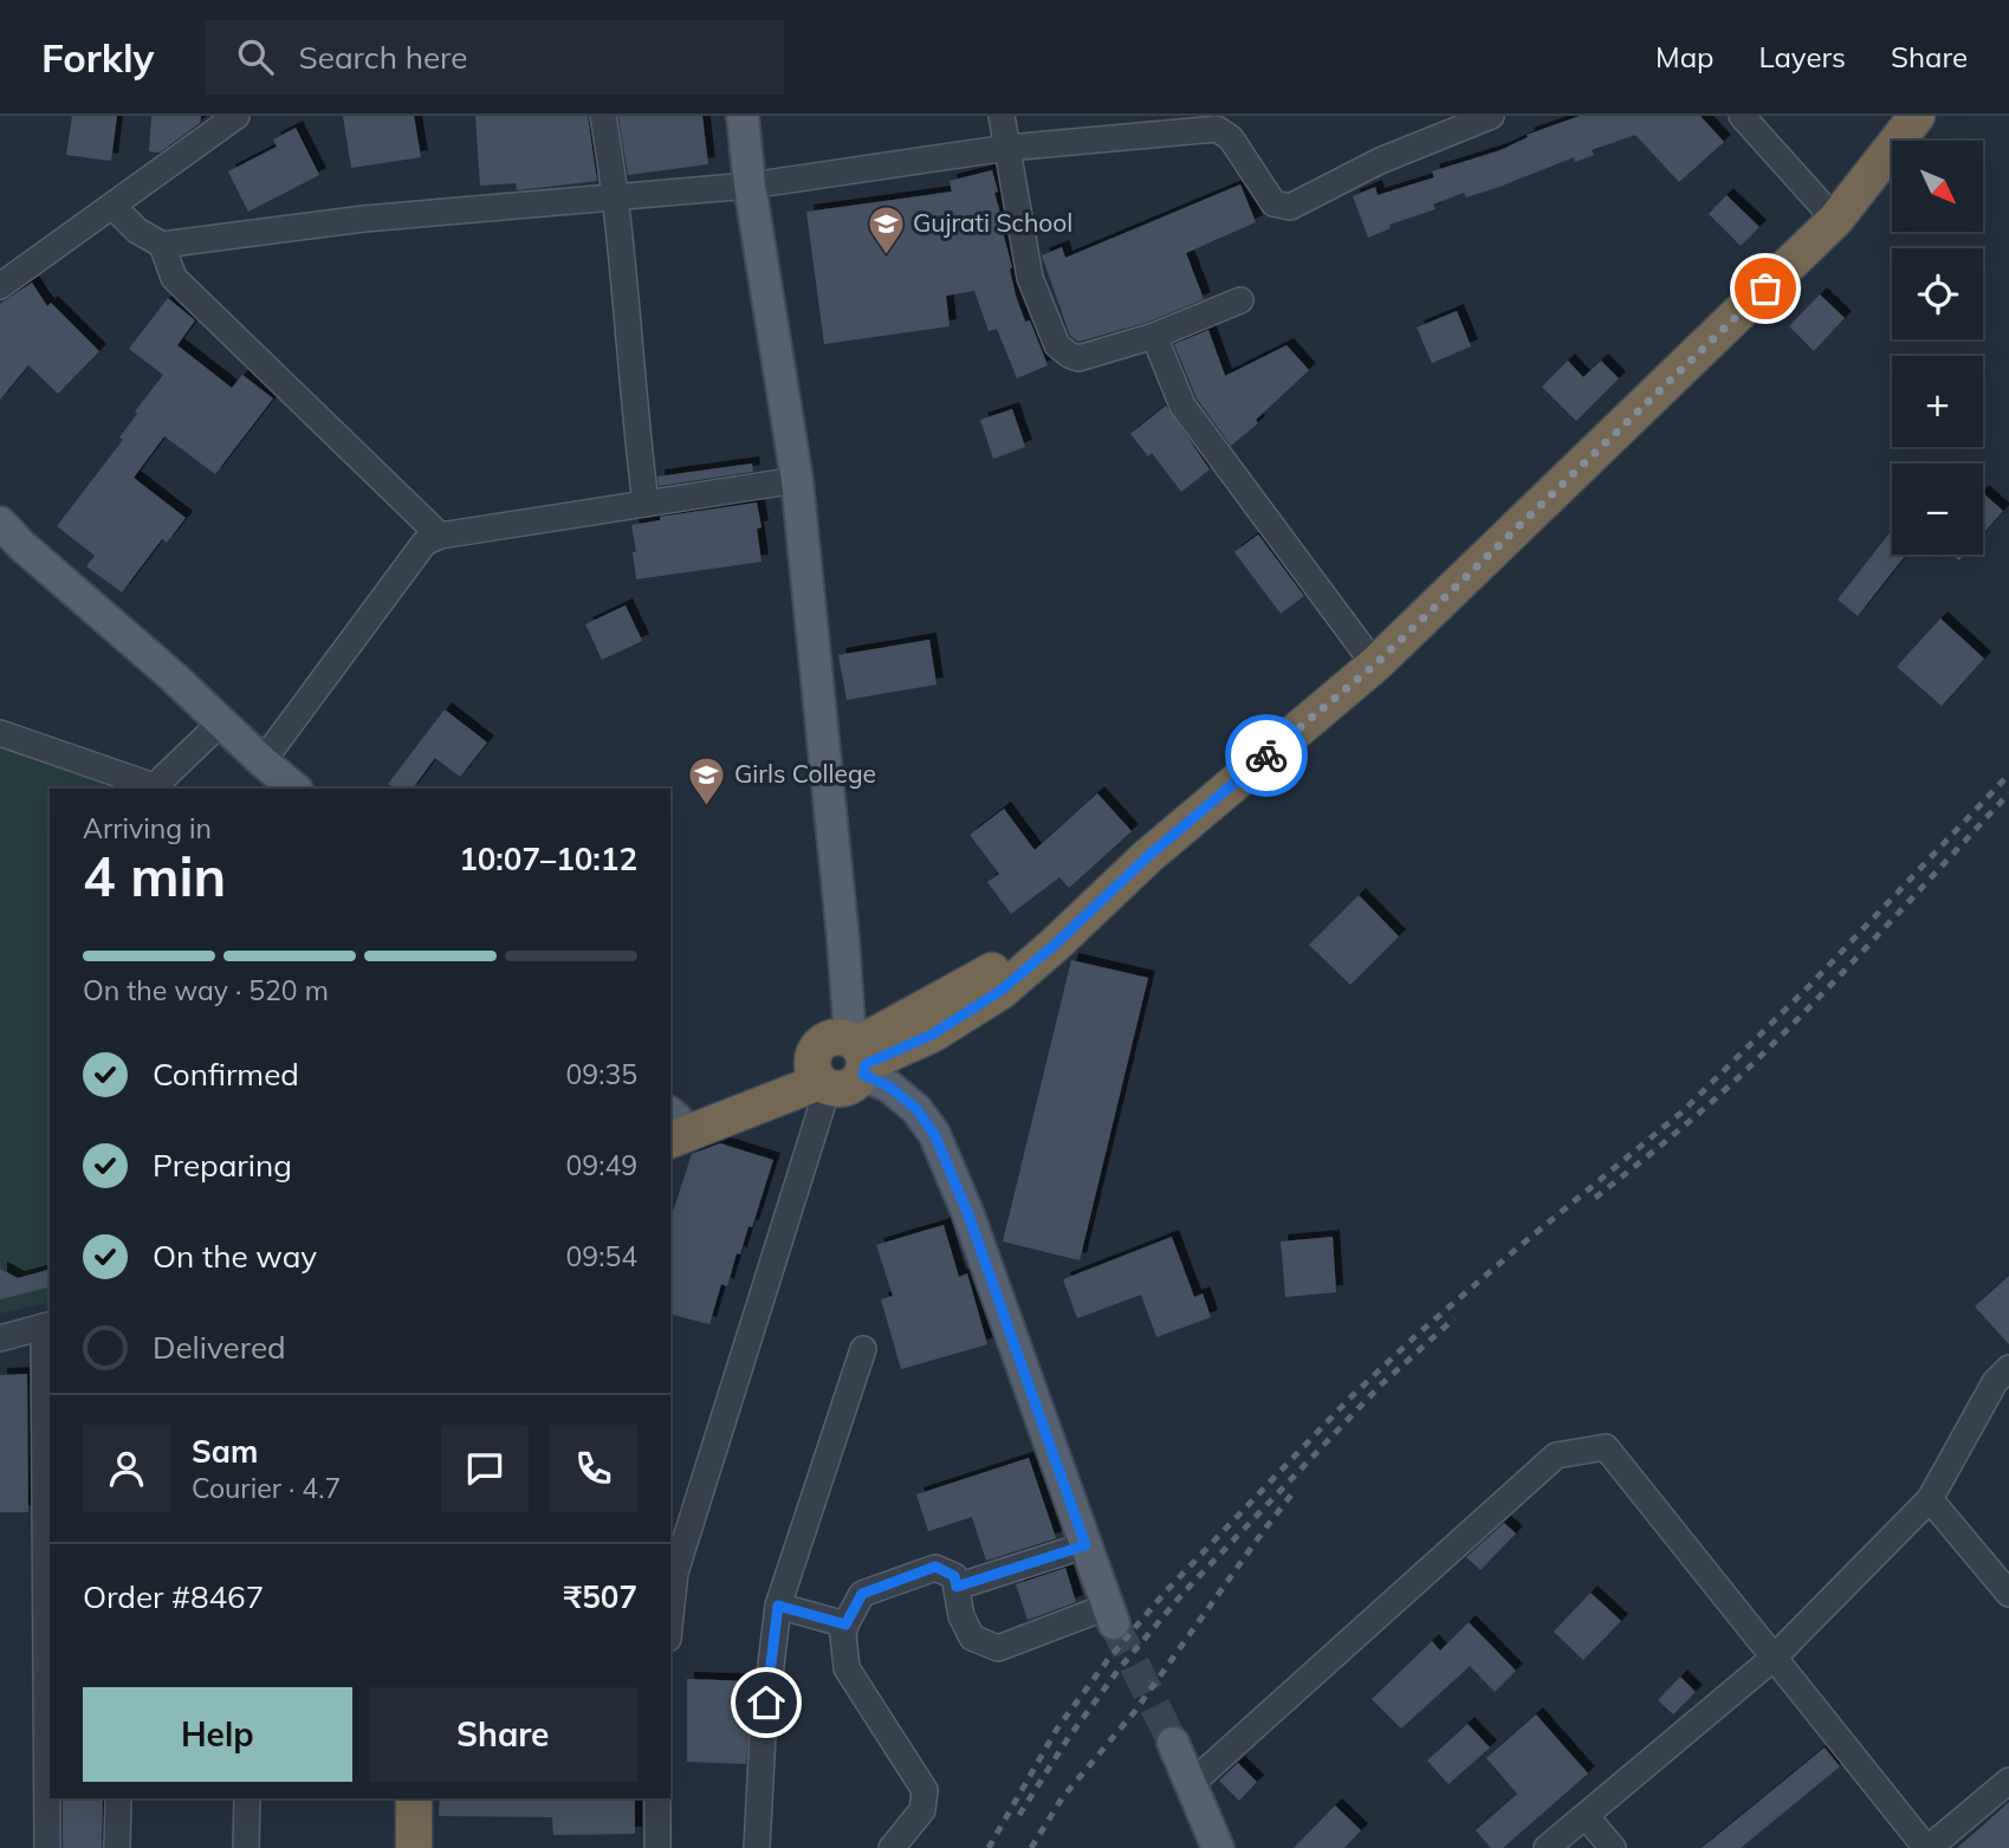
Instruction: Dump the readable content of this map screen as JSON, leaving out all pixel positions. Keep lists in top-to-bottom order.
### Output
{
  "places": {
    "school or university": ["Gujrati School", "Girls College"]
  },
  "north": "bottom right",
  "page": {
    "header": "Forkly",
    "search": "Search here",
    "nav": ["Map", "Layers", "Share"],
    "map_buttons": ["+", "−"],
    "heading": ["4 min", "Arriving in", "10:07–10:12"],
    "panel": [
      "Sam",
      "Courier · 4.7",
      "Order #8467",
      "₹507"
    ],
    "bar": "On the way · 520 m",
    "list": [
      ["Confirmed", "09:35"],
      ["Preparing", "09:49"],
      ["On the way", "09:54"],
      "Delivered"
    ],
    "buttons": ["Help", "Share"]
  }
}
